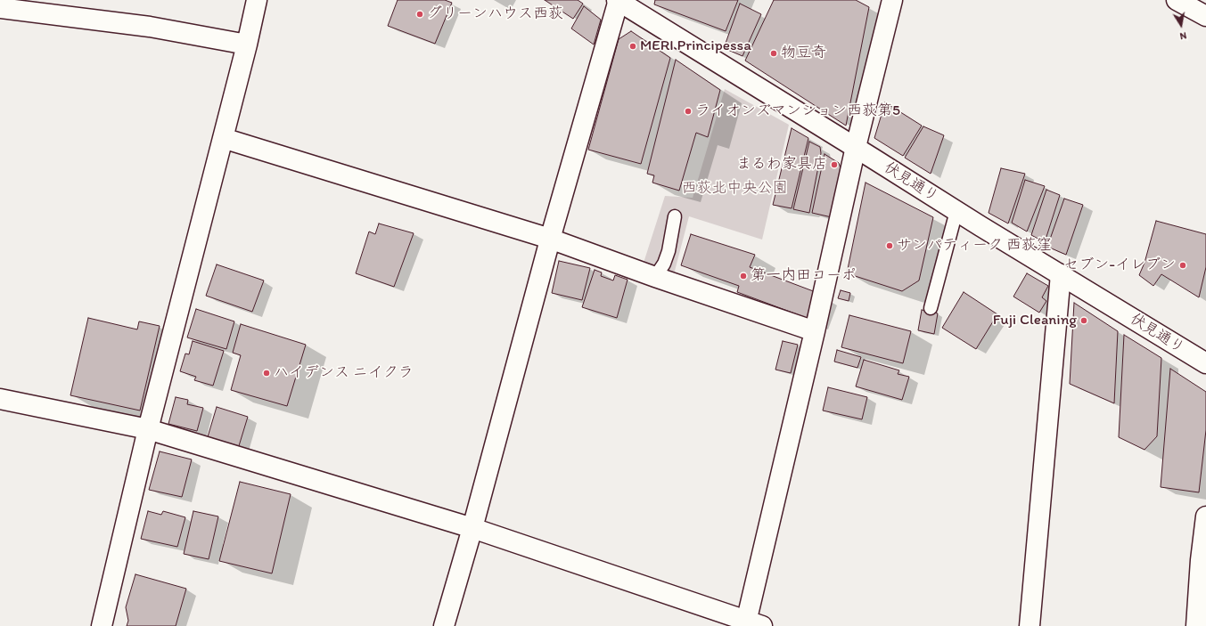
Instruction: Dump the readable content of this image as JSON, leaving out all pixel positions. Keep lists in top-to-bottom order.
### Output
{
  "streets": {
    "street": ["伏見通り"]
  },
  "parks": ["西荻北中央公園"],
  "places": [
    "グリーンハウス西荻",
    "MERI Principessa",
    "物豆奇",
    "ライオンズマンション西荻第5",
    "まるわ家具店",
    "サンパティーク 西荻窪",
    "セブン-イレブン",
    "第一内田コーポ",
    "Fuji Cleaning",
    "ハイデンス ニイクラ"
  ],
  "north": "bottom"
}
